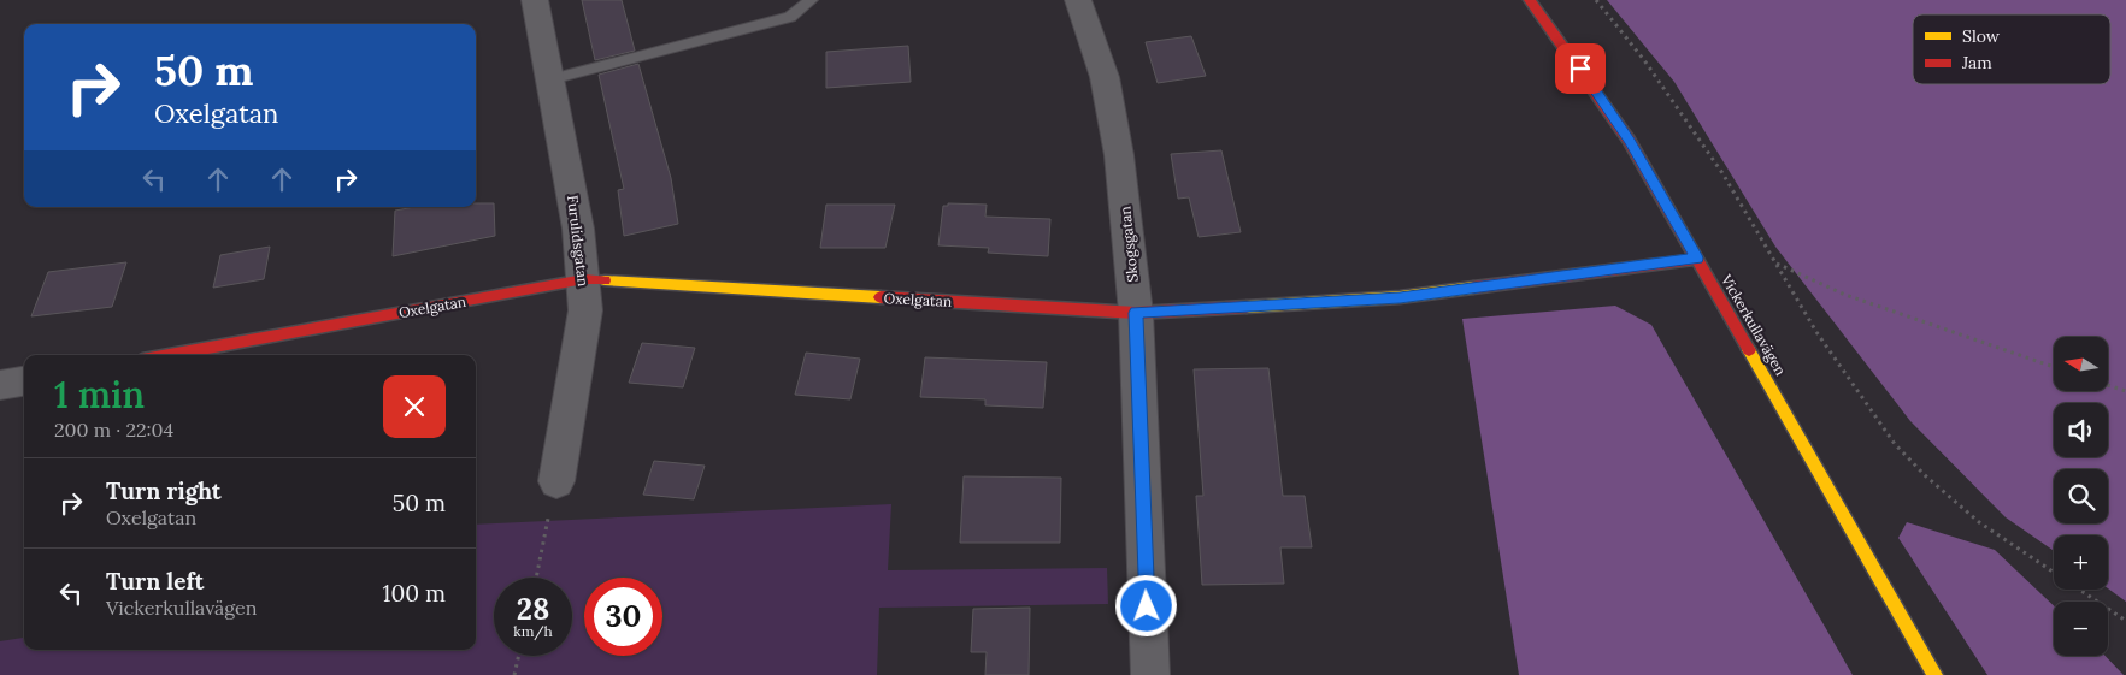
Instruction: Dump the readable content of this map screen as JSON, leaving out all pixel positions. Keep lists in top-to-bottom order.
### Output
{
  "streets": {
    "street": [
      "Furulidsgatan",
      "Skogsgatan",
      "Oxelgatan",
      "Vickerkullavägen"
    ]
  },
  "crossings": [
    ["Furulidsgatan", "Oxelgatan"],
    ["Skogsgatan", "Oxelgatan"],
    ["Oxelgatan", "Vickerkullavägen"]
  ],
  "legend": ["Slow", "Jam"],
  "north": "left",
  "page": {
    "turn": ["50 m", "Oxelgatan"],
    "map_buttons": ["+", "−"],
    "heading": ["1 min", "200 m · 22:04"],
    "list": [
      {
        "name": "Turn right",
        "note": "Oxelgatan",
        "value": "50 m"
      },
      {
        "name": "Turn left",
        "note": "Vickerkullavägen",
        "value": "100 m"
      }
    ],
    "speed": "28 km/h",
    "limit": "30"
  }
}
